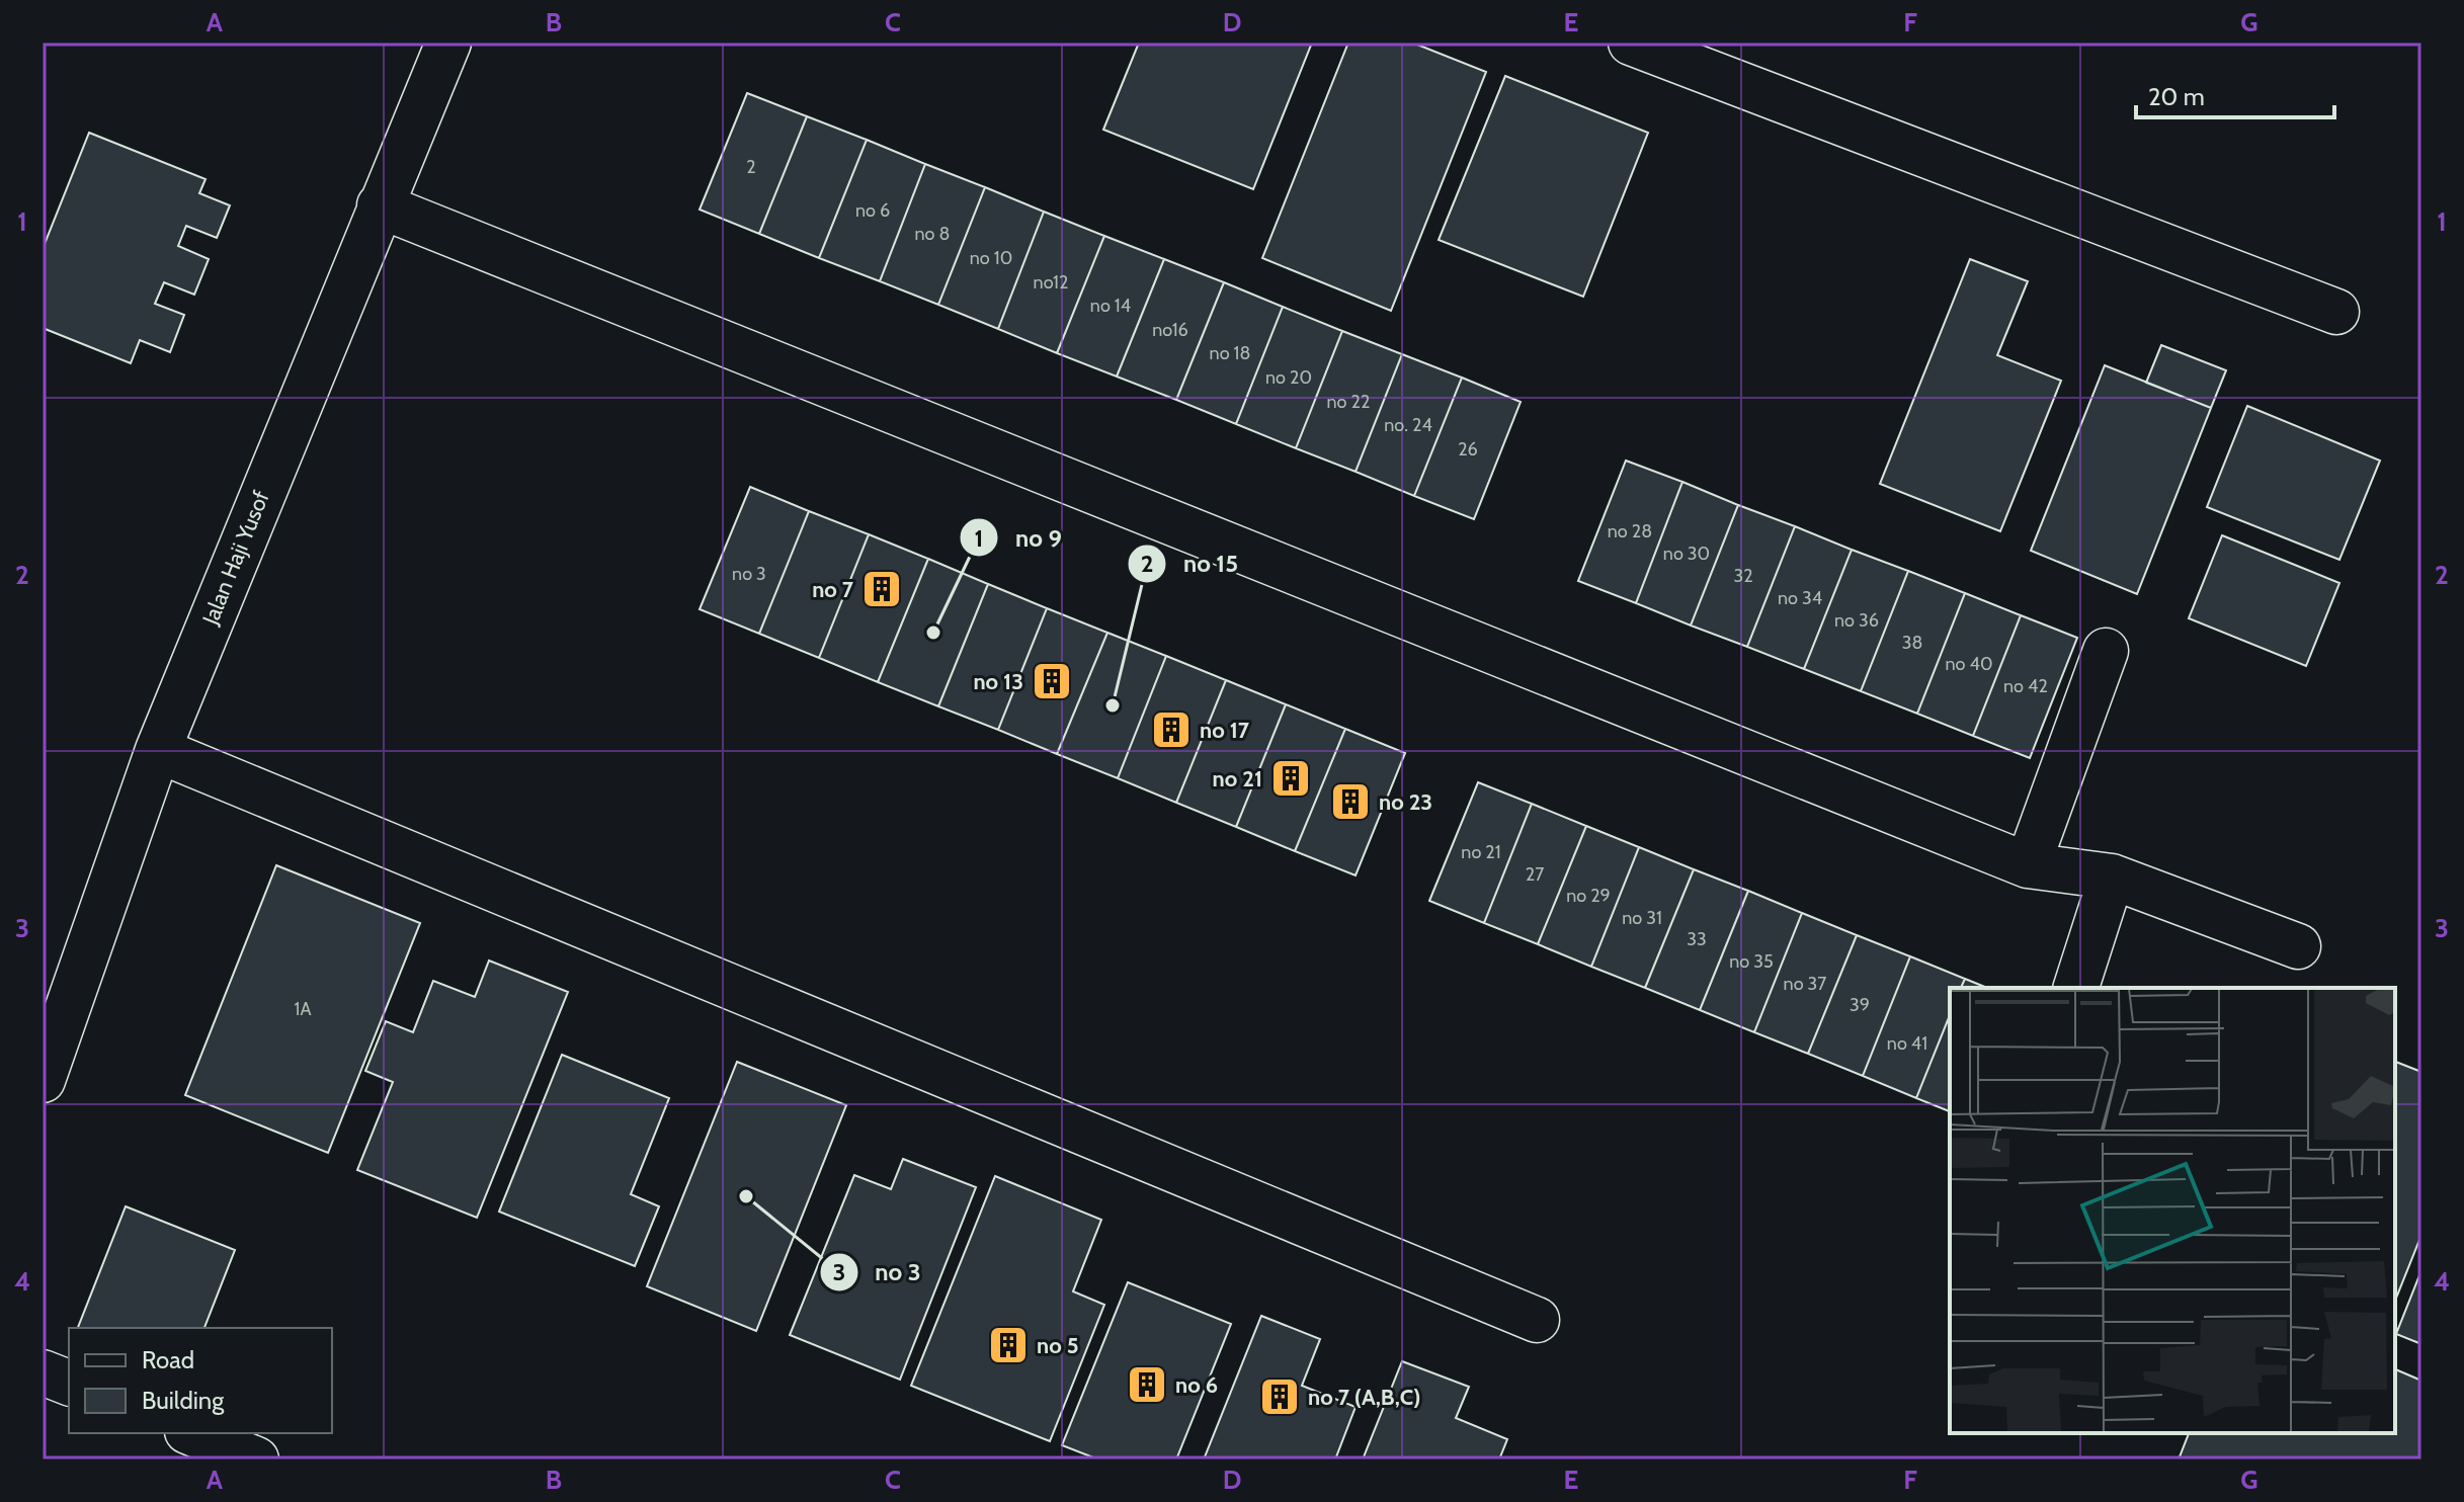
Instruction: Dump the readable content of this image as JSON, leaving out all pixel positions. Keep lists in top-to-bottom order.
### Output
{
  "streets": {
    "street": ["Jalan Haji Yusof"]
  },
  "places": {
    "building": [
      "no 7",
      "no 13",
      "no 17",
      "no 21",
      "no 23",
      "no 5",
      "no 6",
      "no 7 (A,B,C)"
    ],
    "other": ["no 9", "no 15", "no 3"]
  },
  "house_numbers": [
    "2",
    "no 6",
    "no 8",
    "no 10",
    "no12",
    "no 14",
    "no16",
    "no 18",
    "no 20",
    "no 22",
    "no. 24",
    "26",
    "no 28",
    "no 30",
    "no 3",
    "32",
    "no 34",
    "no 36",
    "38",
    "no 40",
    "no 42",
    "no 21",
    "27",
    "no 29",
    "no 31",
    "33",
    "no 35",
    "no 37",
    "39",
    "1A",
    "no 41"
  ],
  "legend": ["Road", "Building"],
  "scale_bar": "20 m",
  "grid": {
    "columns": [
      "A",
      "B",
      "C",
      "D",
      "E",
      "F",
      "G"
    ],
    "rows": [
      "1",
      "2",
      "3",
      "4"
    ]
  }
}
